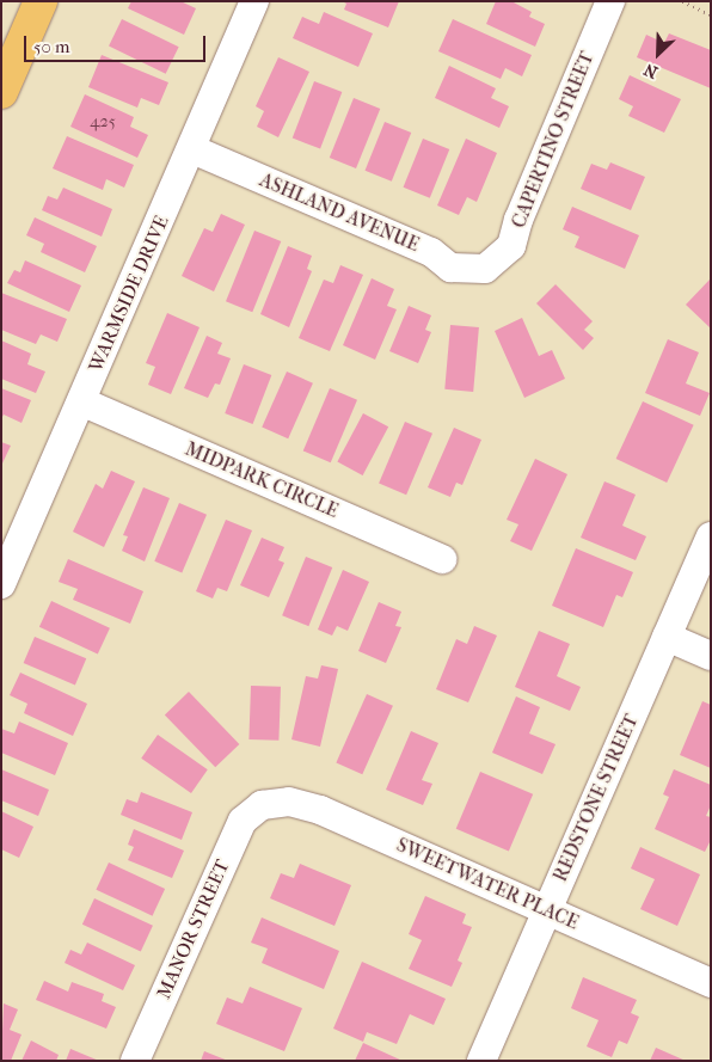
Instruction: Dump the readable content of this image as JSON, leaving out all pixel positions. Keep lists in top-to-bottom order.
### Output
{
  "streets": {
    "street": [
      "CAPERTINO STREET",
      "ASHLAND AVENUE",
      "WARMSIDE DRIVE",
      "MIDPARK CIRCLE",
      "REDSTONE STREET",
      "SWEETWATER PLACE",
      "MANOR STREET"
    ]
  },
  "crossings": [
    ["CAPERTINO STREET", "ASHLAND AVENUE"],
    ["ASHLAND AVENUE", "WARMSIDE DRIVE"],
    ["WARMSIDE DRIVE", "MIDPARK CIRCLE"],
    ["REDSTONE STREET", "SWEETWATER PLACE"],
    ["SWEETWATER PLACE", "MANOR STREET"]
  ],
  "house_numbers": ["425"],
  "scale_bar": "50 m",
  "north": "bottom left"
}
